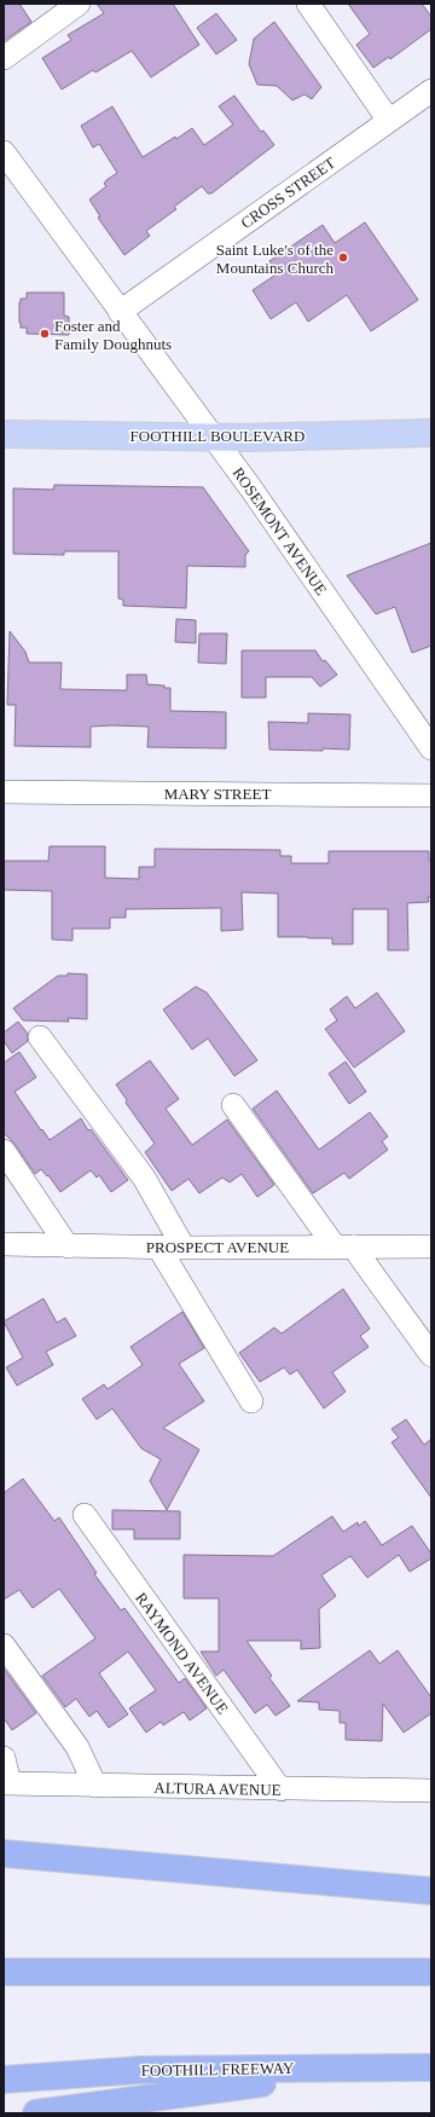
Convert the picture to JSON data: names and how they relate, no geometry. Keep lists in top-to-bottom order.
{
  "streets": {
    "highway": ["FOOTHILL FREEWAY"],
    "main road": ["FOOTHILL BOULEVARD"],
    "street": [
      "CROSS STREET",
      "ROSEMONT AVENUE",
      "MARY STREET",
      "PROSPECT AVENUE",
      "RAYMOND AVENUE",
      "ALTURA AVENUE"
    ]
  },
  "crossings": [
    ["CROSS STREET", "ROSEMONT AVENUE"],
    ["FOOTHILL BOULEVARD", "ROSEMONT AVENUE"],
    ["RAYMOND AVENUE", "ALTURA AVENUE"]
  ],
  "places": ["Saint Luke's of the Mountains Church", "Foster and Family Doughnuts"]
}
